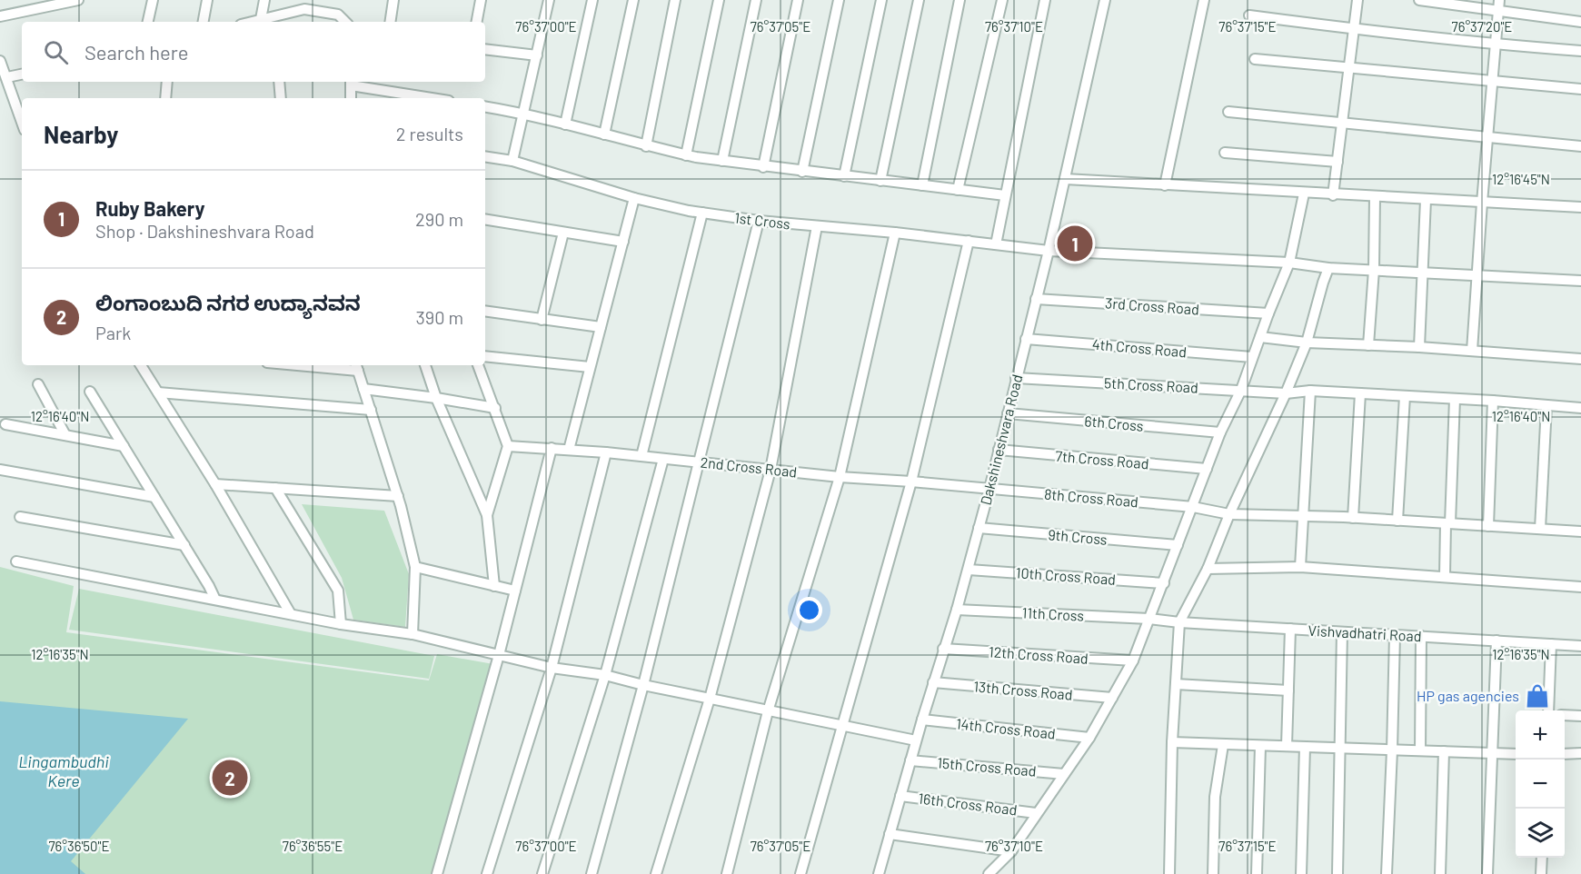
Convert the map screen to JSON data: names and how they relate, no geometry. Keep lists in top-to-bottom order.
{
  "streets": {
    "street": [
      "1st Cross",
      "3rd Cross Road",
      "4th Cross Road",
      "5th Cross Road",
      "6th Cross",
      "Dakshineshvara Road",
      "7th Cross Road",
      "2nd Cross Road",
      "8th Cross Road",
      "9th Cross",
      "10th Cross Road",
      "11th Cross",
      "Vishvadhatri Road",
      "12th Cross Road",
      "13th Cross Road",
      "14th Cross Road",
      "15th Cross Road",
      "16th Cross Road"
    ]
  },
  "crossings": [
    ["1st Cross", "Dakshineshvara Road"],
    ["3rd Cross Road", "Dakshineshvara Road"],
    ["4th Cross Road", "Dakshineshvara Road"],
    ["5th Cross Road", "Dakshineshvara Road"],
    ["6th Cross", "Dakshineshvara Road"],
    ["Dakshineshvara Road", "7th Cross Road"],
    ["Dakshineshvara Road", "2nd Cross Road"],
    ["Dakshineshvara Road", "8th Cross Road"],
    ["Dakshineshvara Road", "9th Cross"],
    ["Dakshineshvara Road", "10th Cross Road"],
    ["Dakshineshvara Road", "11th Cross"],
    ["Dakshineshvara Road", "12th Cross Road"],
    ["Dakshineshvara Road", "13th Cross Road"],
    ["Dakshineshvara Road", "14th Cross Road"],
    ["Dakshineshvara Road", "15th Cross Road"],
    ["Dakshineshvara Road", "16th Cross Road"],
    ["2nd Cross Road", "8th Cross Road"],
    ["11th Cross", "Vishvadhatri Road"]
  ],
  "water": ["Lingambudhi Kere"],
  "places": {
    "shop": ["HP gas agencies"]
  },
  "page": {
    "search": "Search here",
    "heading": ["Nearby", "2 results"],
    "list": [
      {
        "mark": "1",
        "name": "Ruby Bakery",
        "note": "Shop · Dakshineshvara Road",
        "value": "290 m"
      },
      {
        "mark": "2",
        "name": "ಲಿಂಗಾಂಬುದಿ ನಗರ ಉದ್ಯಾನವನ",
        "note": "Park",
        "value": "390 m"
      }
    ],
    "pins": ["1", "2"],
    "map_buttons": ["+", "−"]
  },
  "coordinates": [
    "76°37'00\"E",
    "76°37'05\"E",
    "76°37'10\"E",
    "76°37'15\"E",
    "76°37'20\"E",
    "12°16'45\"N",
    "12°16'40\"N",
    "12°16'35\"N",
    "76°36'50\"E",
    "76°36'55\"E"
  ]
}
